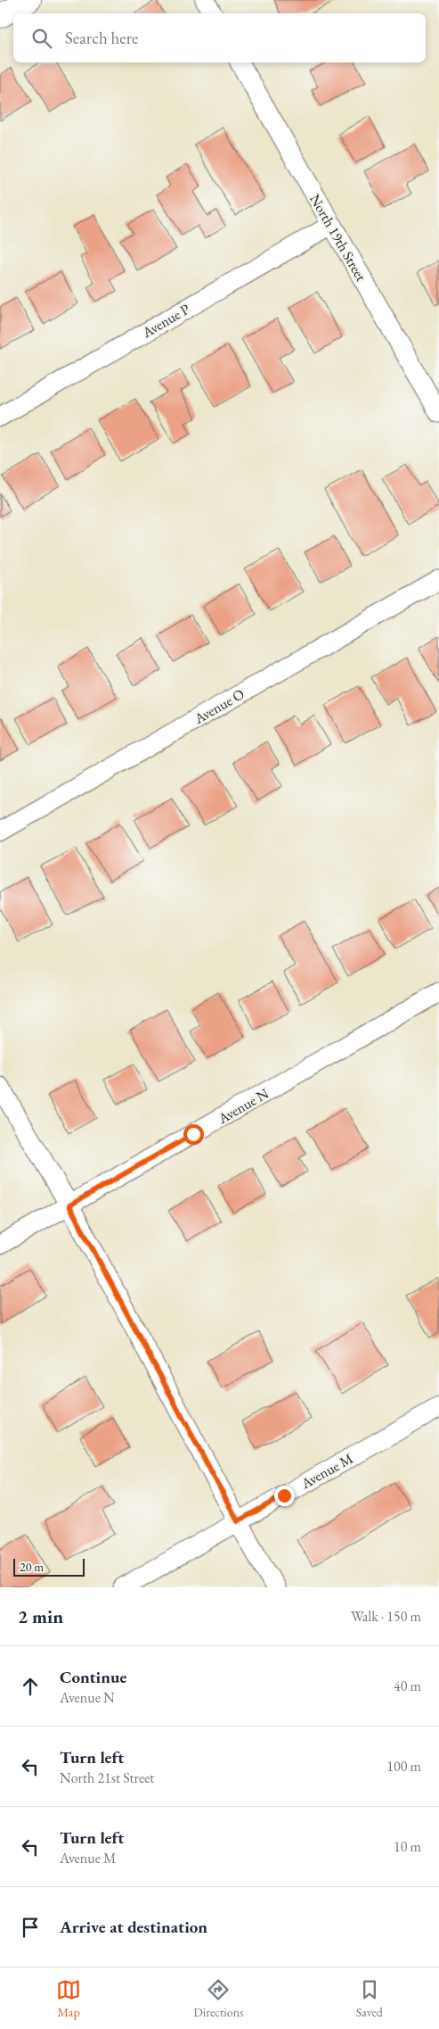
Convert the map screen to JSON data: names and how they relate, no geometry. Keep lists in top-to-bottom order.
{
  "streets": {
    "street": [
      "North 19th Street",
      "Avenue P",
      "Avenue O",
      "Avenue N",
      "Avenue M"
    ]
  },
  "crossings": [
    ["North 19th Street", "Avenue P"]
  ],
  "scale_bar": "20 m",
  "page": {
    "search": "Search here",
    "scale": "20 m",
    "heading": ["2 min", "Walk · 150 m"],
    "list": [
      ["Continue", "Avenue N", "40 m"],
      ["Turn left", "North 21st Street", "100 m"],
      ["Turn left", "Avenue M", "10 m"],
      "Arrive at destination"
    ],
    "nav": ["Map", "Directions", "Saved"]
  }
}
